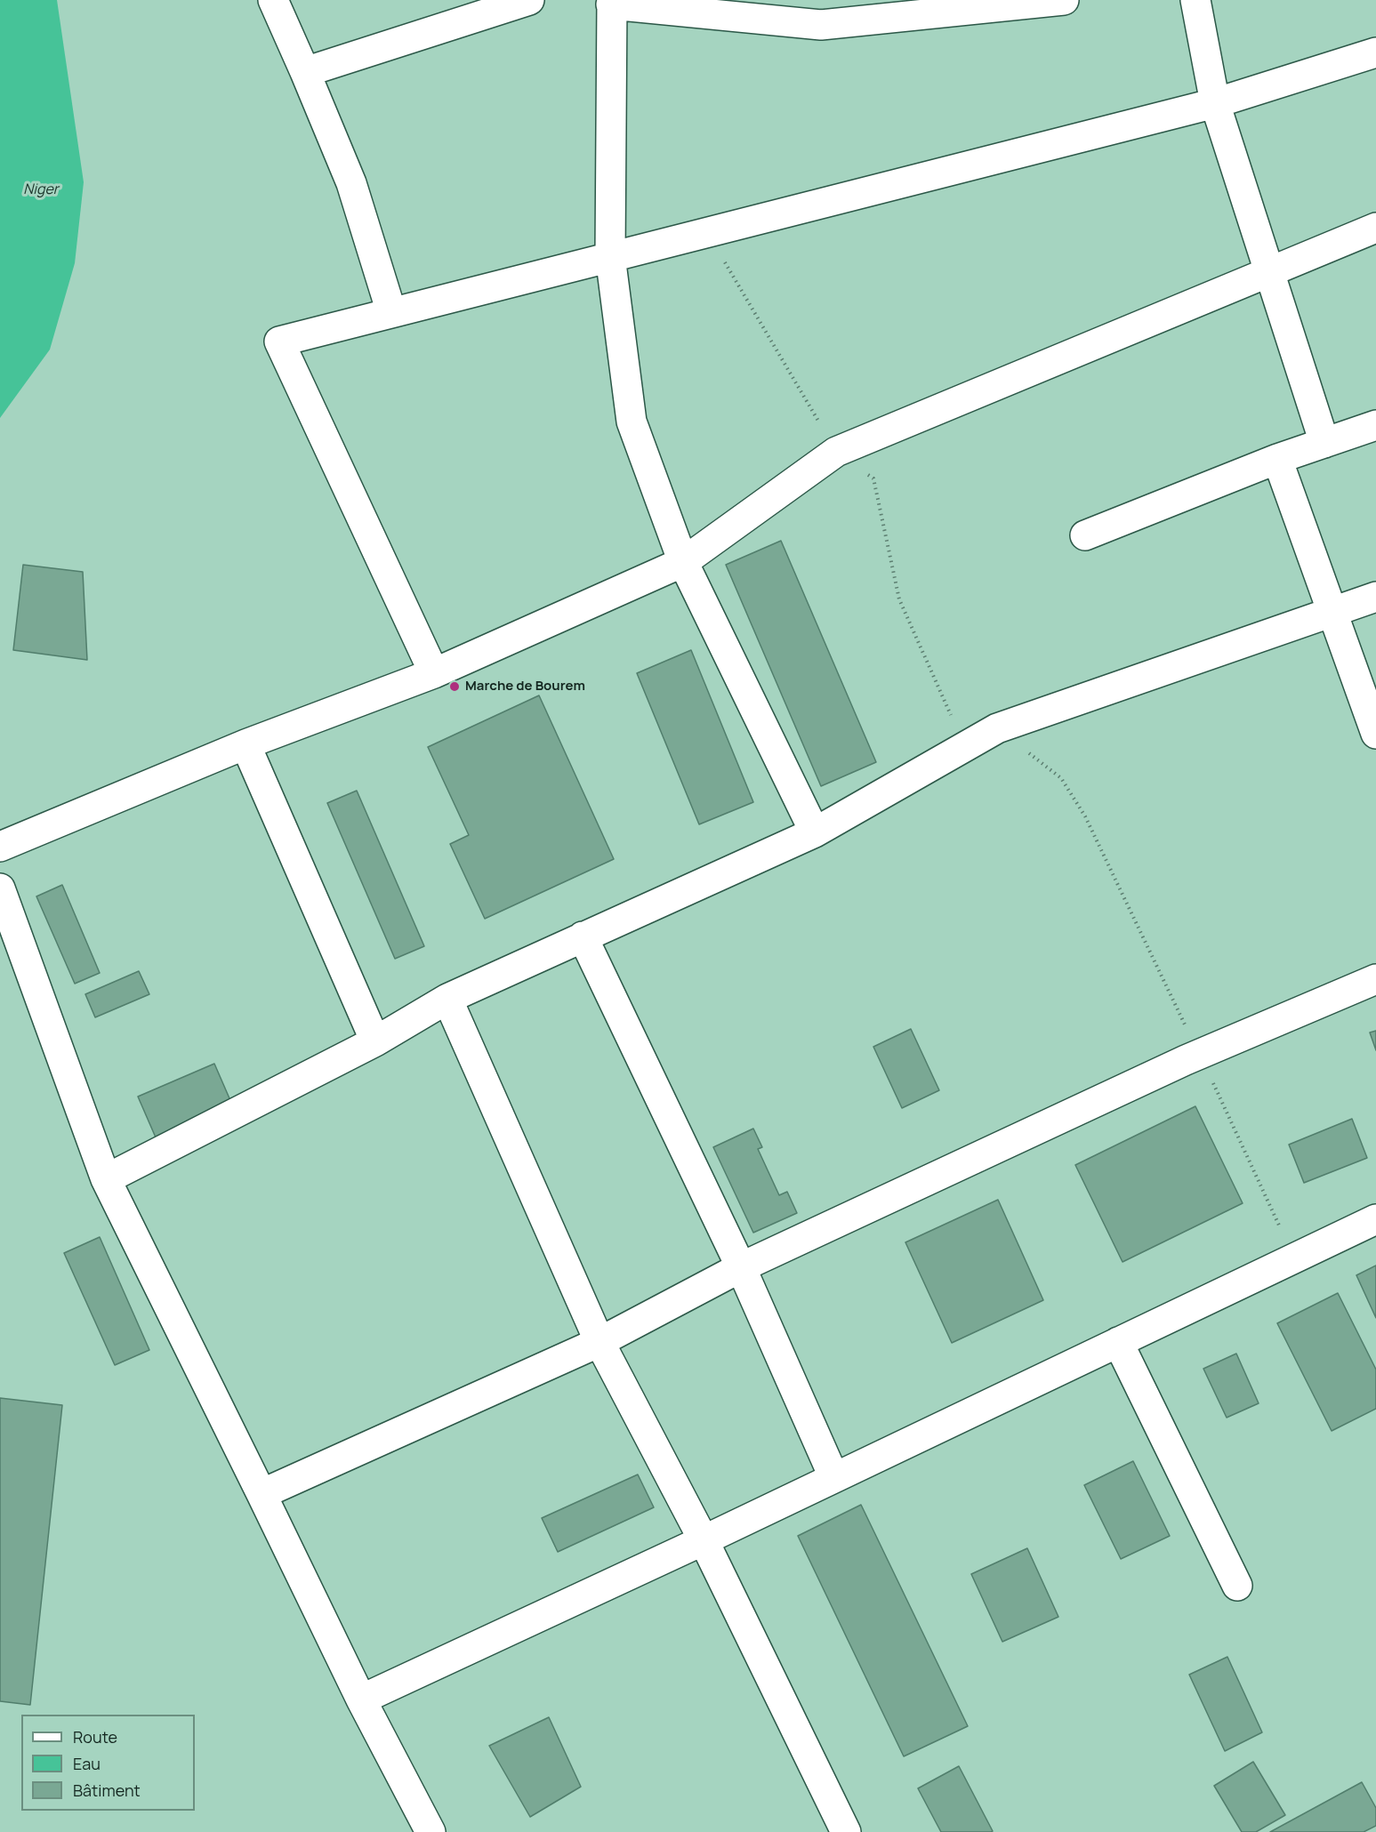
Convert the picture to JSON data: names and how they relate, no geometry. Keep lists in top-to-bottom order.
{
  "water": ["Niger"],
  "places": ["Marche de Bourem"],
  "legend": ["Route", "Eau", "Bâtiment"]
}
